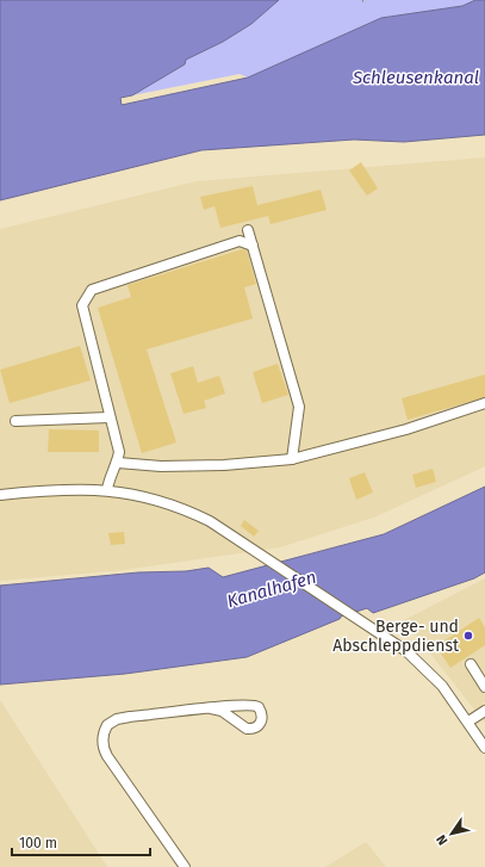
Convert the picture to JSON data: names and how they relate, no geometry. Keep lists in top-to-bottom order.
{
  "water": ["Schleusenkanal", "Kanalhafen"],
  "places": ["Berge- und Abschleppdienst"],
  "scale_bar": "100 m",
  "north": "bottom left"
}
